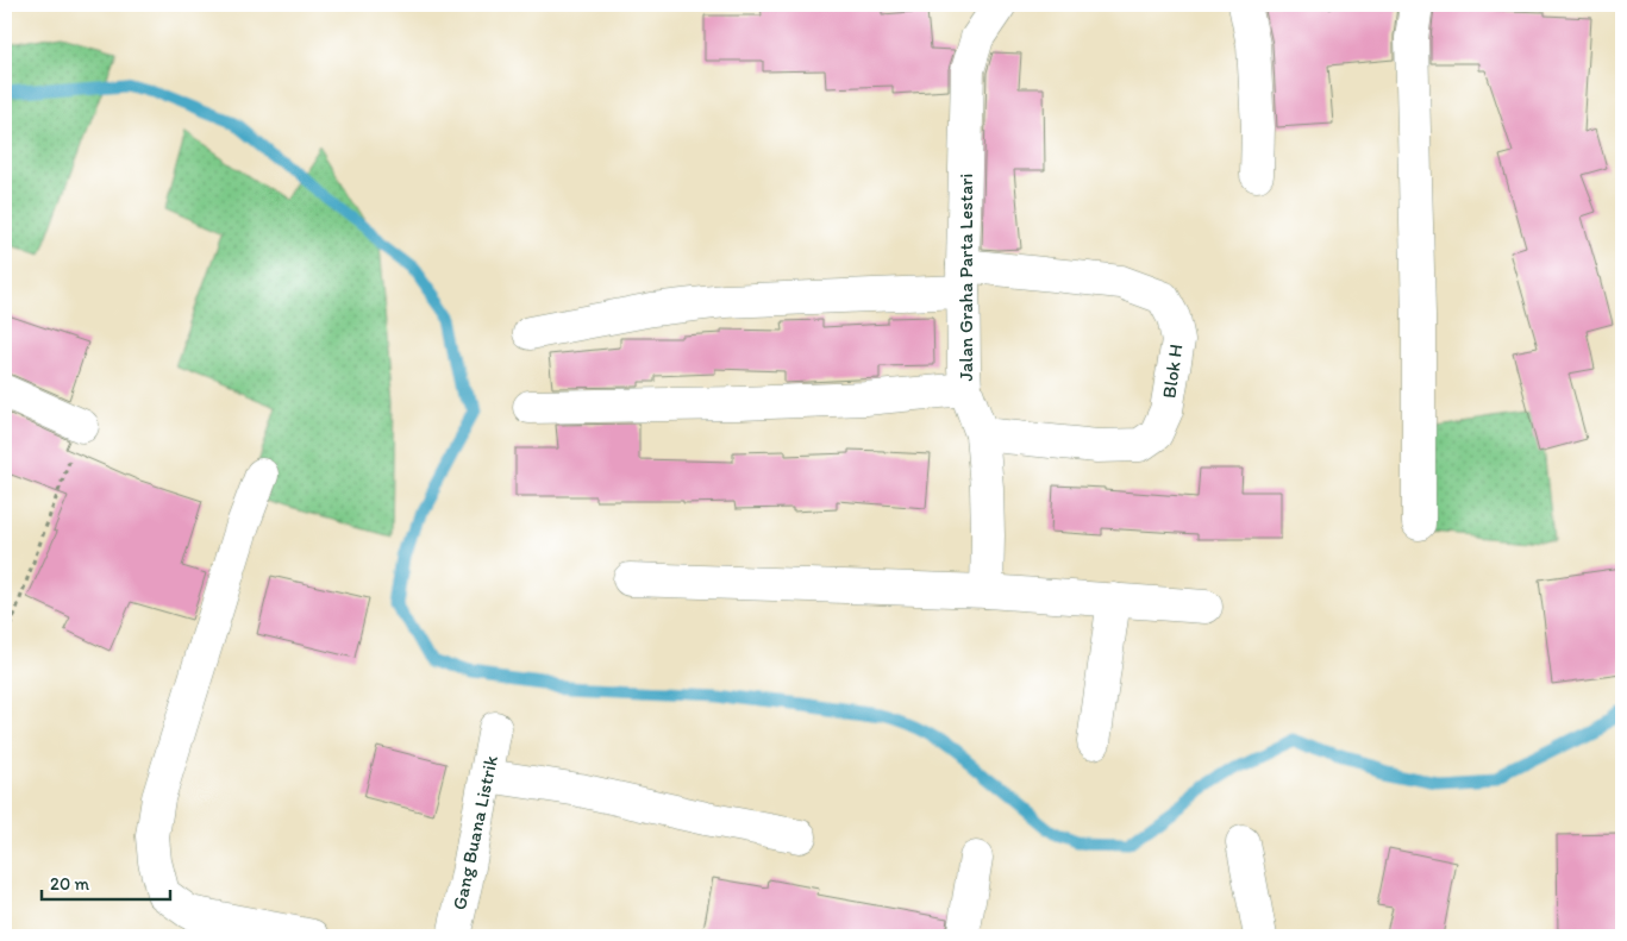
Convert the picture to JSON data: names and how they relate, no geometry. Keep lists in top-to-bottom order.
{
  "streets": {
    "street": ["Jalan Graha Parta Lestari", "Blok H", "Gang Buana Listrik"]
  },
  "crossings": [
    ["Jalan Graha Parta Lestari", "Blok H"]
  ],
  "scale_bar": "20 m"
}
